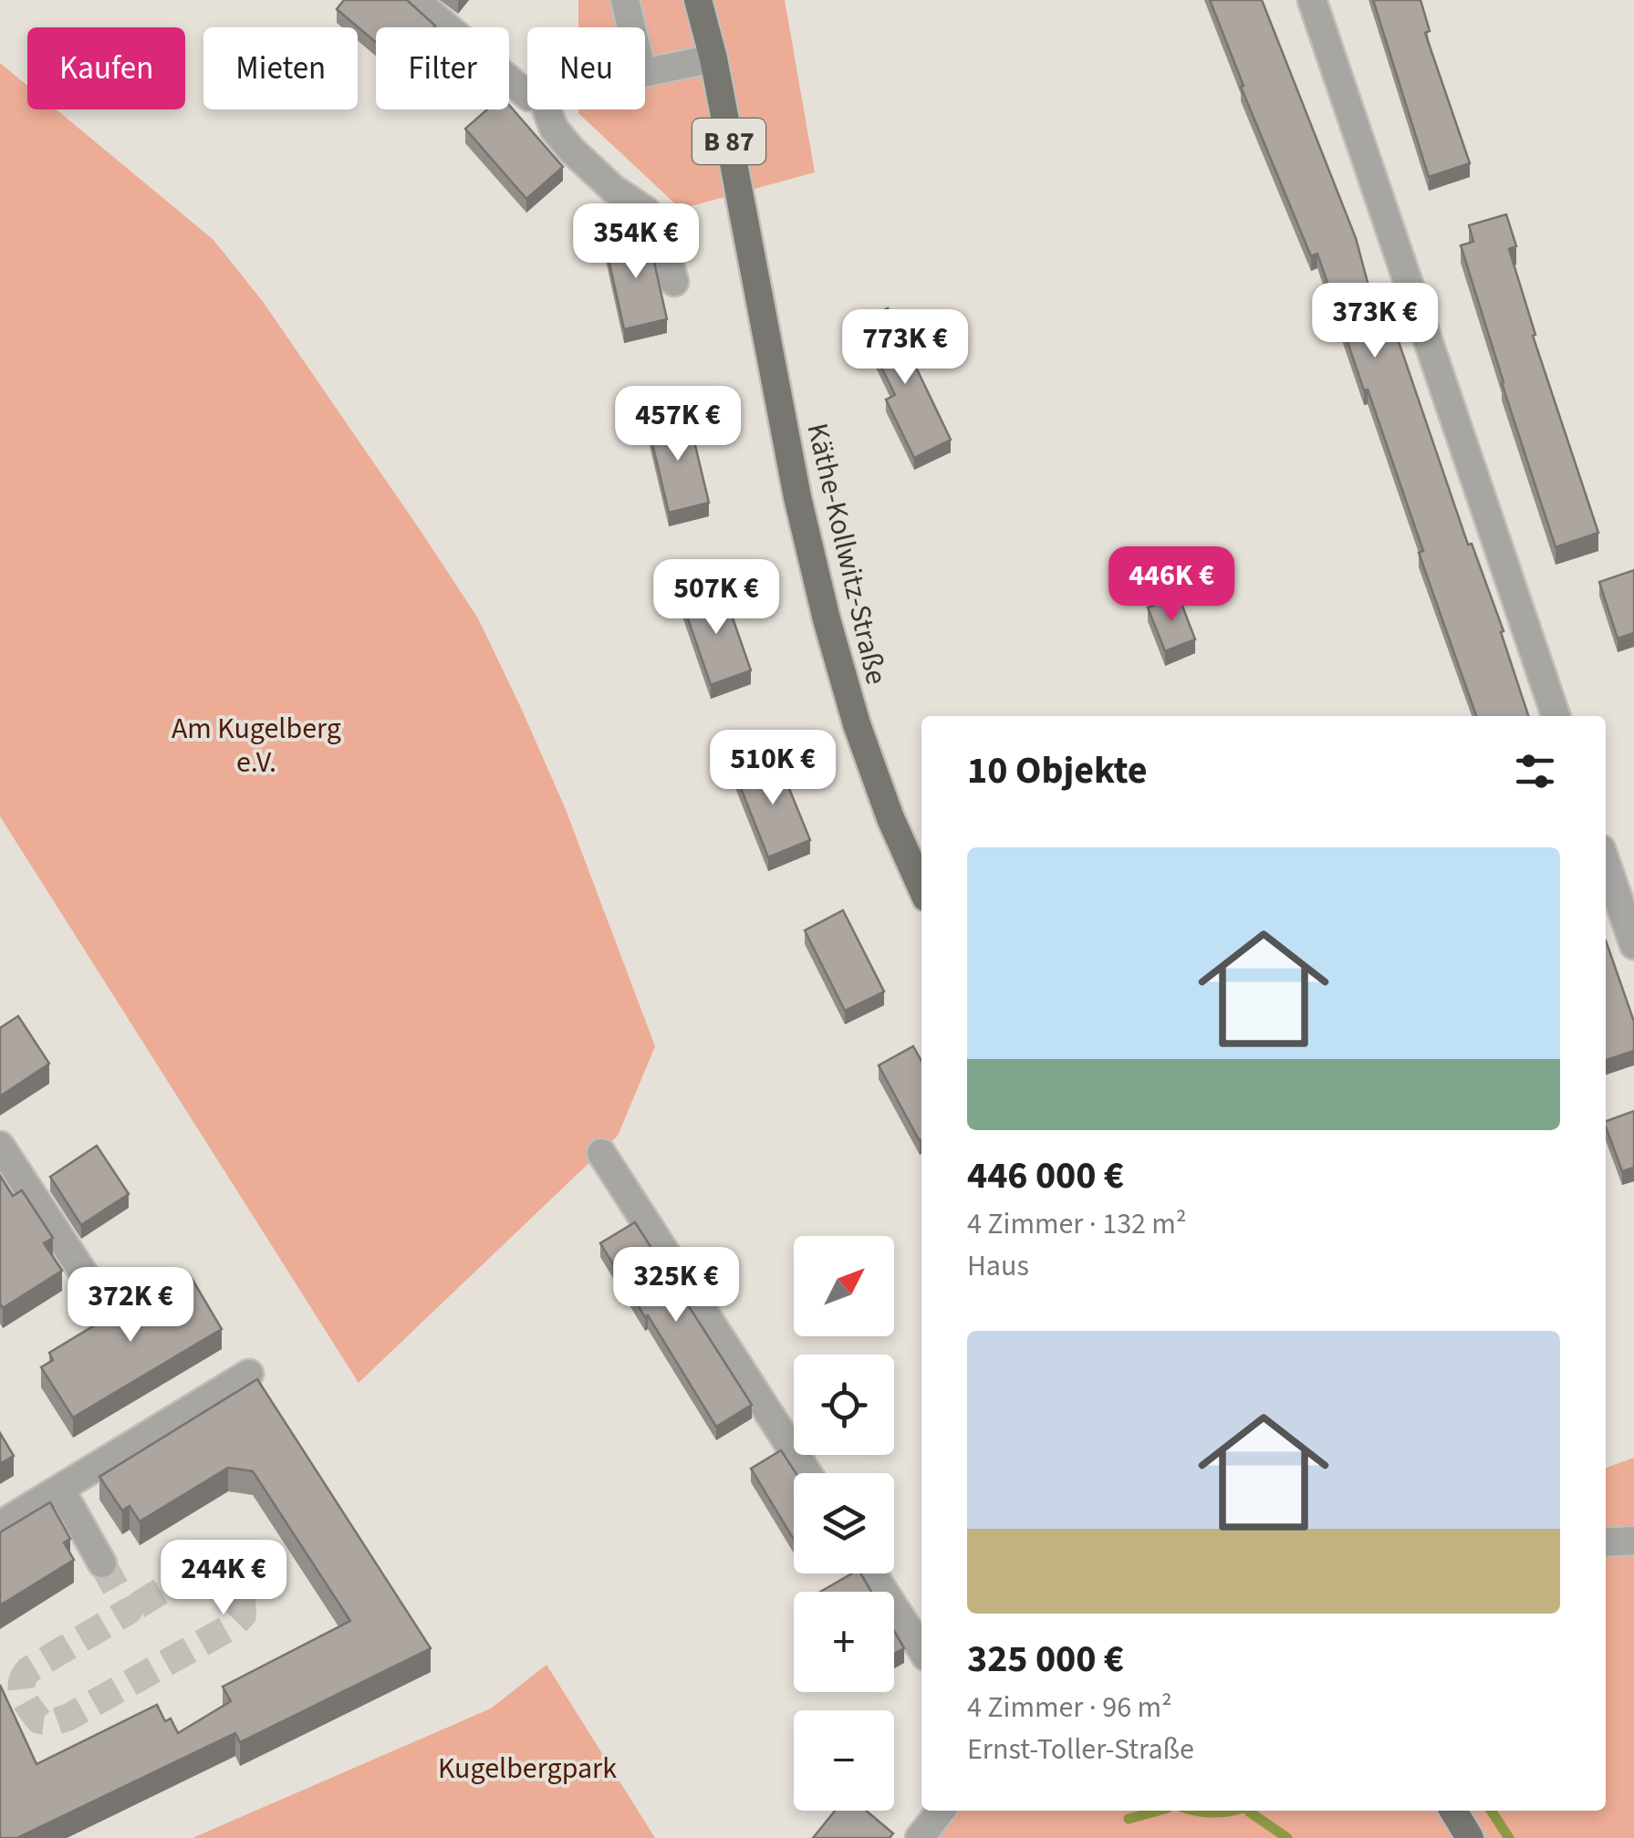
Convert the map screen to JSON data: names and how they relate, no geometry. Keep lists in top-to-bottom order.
{
  "streets": {
    "main road": ["B 87", "Käthe-Kollwitz-Straße"]
  },
  "parks": ["Am Kugelberg e.V.", "Kugelbergpark"],
  "north": "top right",
  "page": {
    "chip": [
      "Kaufen",
      "Mieten",
      "Filter",
      "Neu"
    ],
    "price": [
      "354K €",
      "373K €",
      "773K €",
      "457K €",
      "446K €",
      "507K €",
      "510K €",
      "325K €",
      "372K €",
      "244K €"
    ],
    "heading": "10 Objekte",
    "list": [
      {
        "name": "446 000 €",
        "note": "4 Zimmer · 132 m² · Haus"
      },
      {
        "name": "325 000 €",
        "note": "4 Zimmer · 96 m² · Ernst-Toller-Straße"
      }
    ],
    "map_buttons": ["+", "−"]
  }
}
